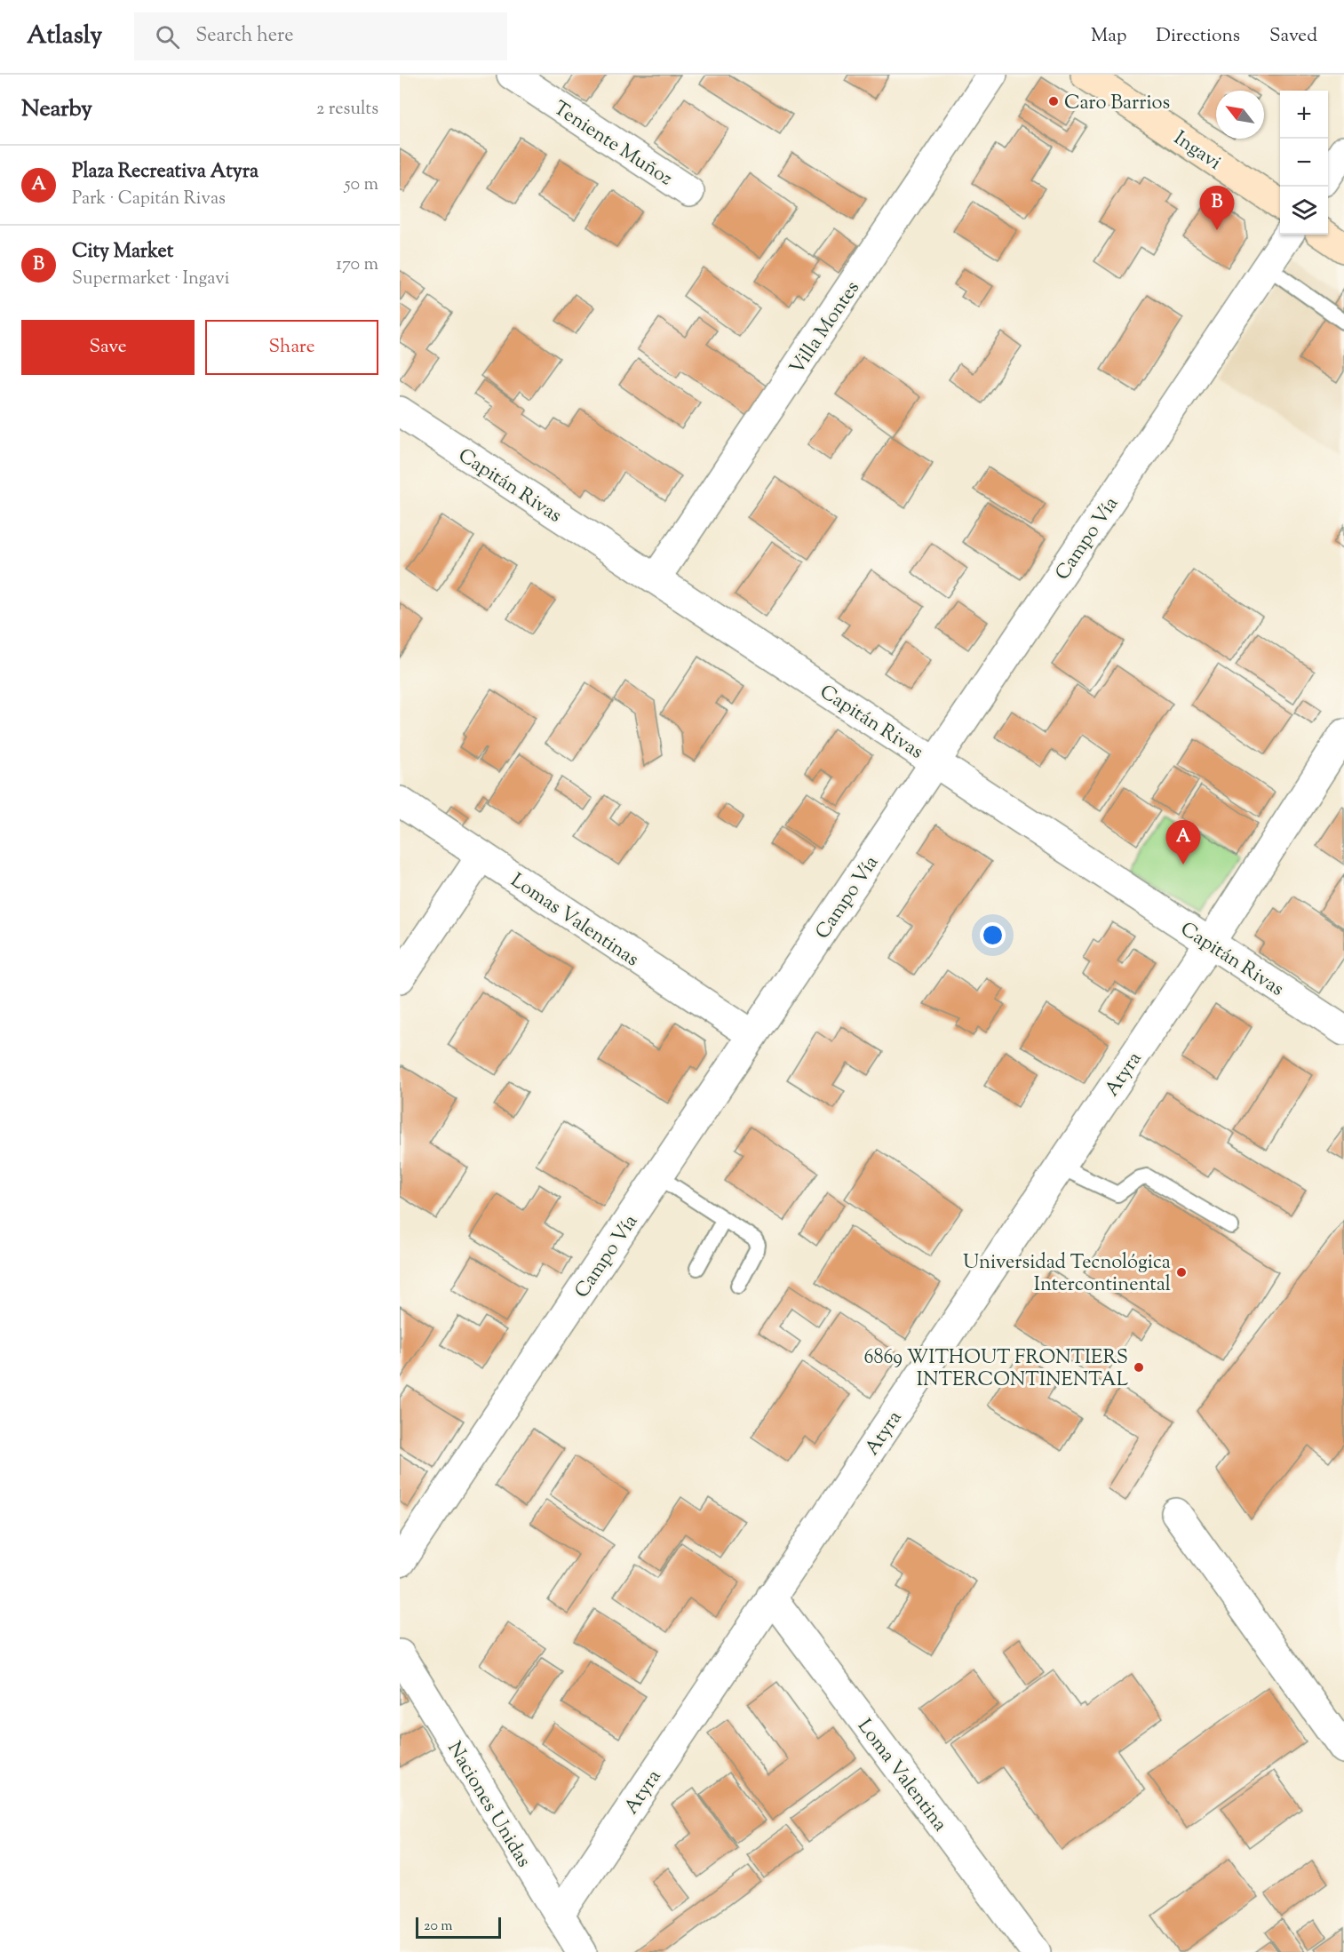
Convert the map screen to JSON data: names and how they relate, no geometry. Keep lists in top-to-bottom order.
{
  "streets": {
    "main road": ["Ingavi"],
    "street": [
      "Teniente Muñoz",
      "Villa Montes",
      "Capitán Rivas",
      "Campo Vía",
      "Lomas Valentinas",
      "Atyra",
      "Loma Valentina",
      "Naciones Unidas"
    ]
  },
  "crossings": [
    ["Villa Montes", "Capitán Rivas"],
    ["Capitán Rivas", "Campo Vía"],
    ["Capitán Rivas", "Atyra"],
    ["Campo Vía", "Lomas Valentinas"],
    ["Atyra", "Loma Valentina"],
    ["Atyra", "Naciones Unidas"]
  ],
  "places": ["Caro Barrios", "Universidad Tecnológica Intercontinental", "6869 WITHOUT FRONTIERS INTERCONTINENTAL"],
  "scale_bar": "20 m",
  "north": "top left",
  "page": {
    "header": "Atlasly",
    "search": "Search here",
    "nav": ["Map", "Directions", "Saved"],
    "heading": ["Nearby", "2 results"],
    "map_buttons": ["+", "−"],
    "list": [
      {
        "mark": "A",
        "name": "Plaza Recreativa Atyra",
        "note": "Park · Capitán Rivas",
        "value": "50 m"
      },
      {
        "mark": "B",
        "name": "City Market",
        "note": "Supermarket · Ingavi",
        "value": "170 m"
      }
    ],
    "pins": ["B", "A"],
    "buttons": ["Save", "Share"],
    "scale": "20 m"
  }
}
